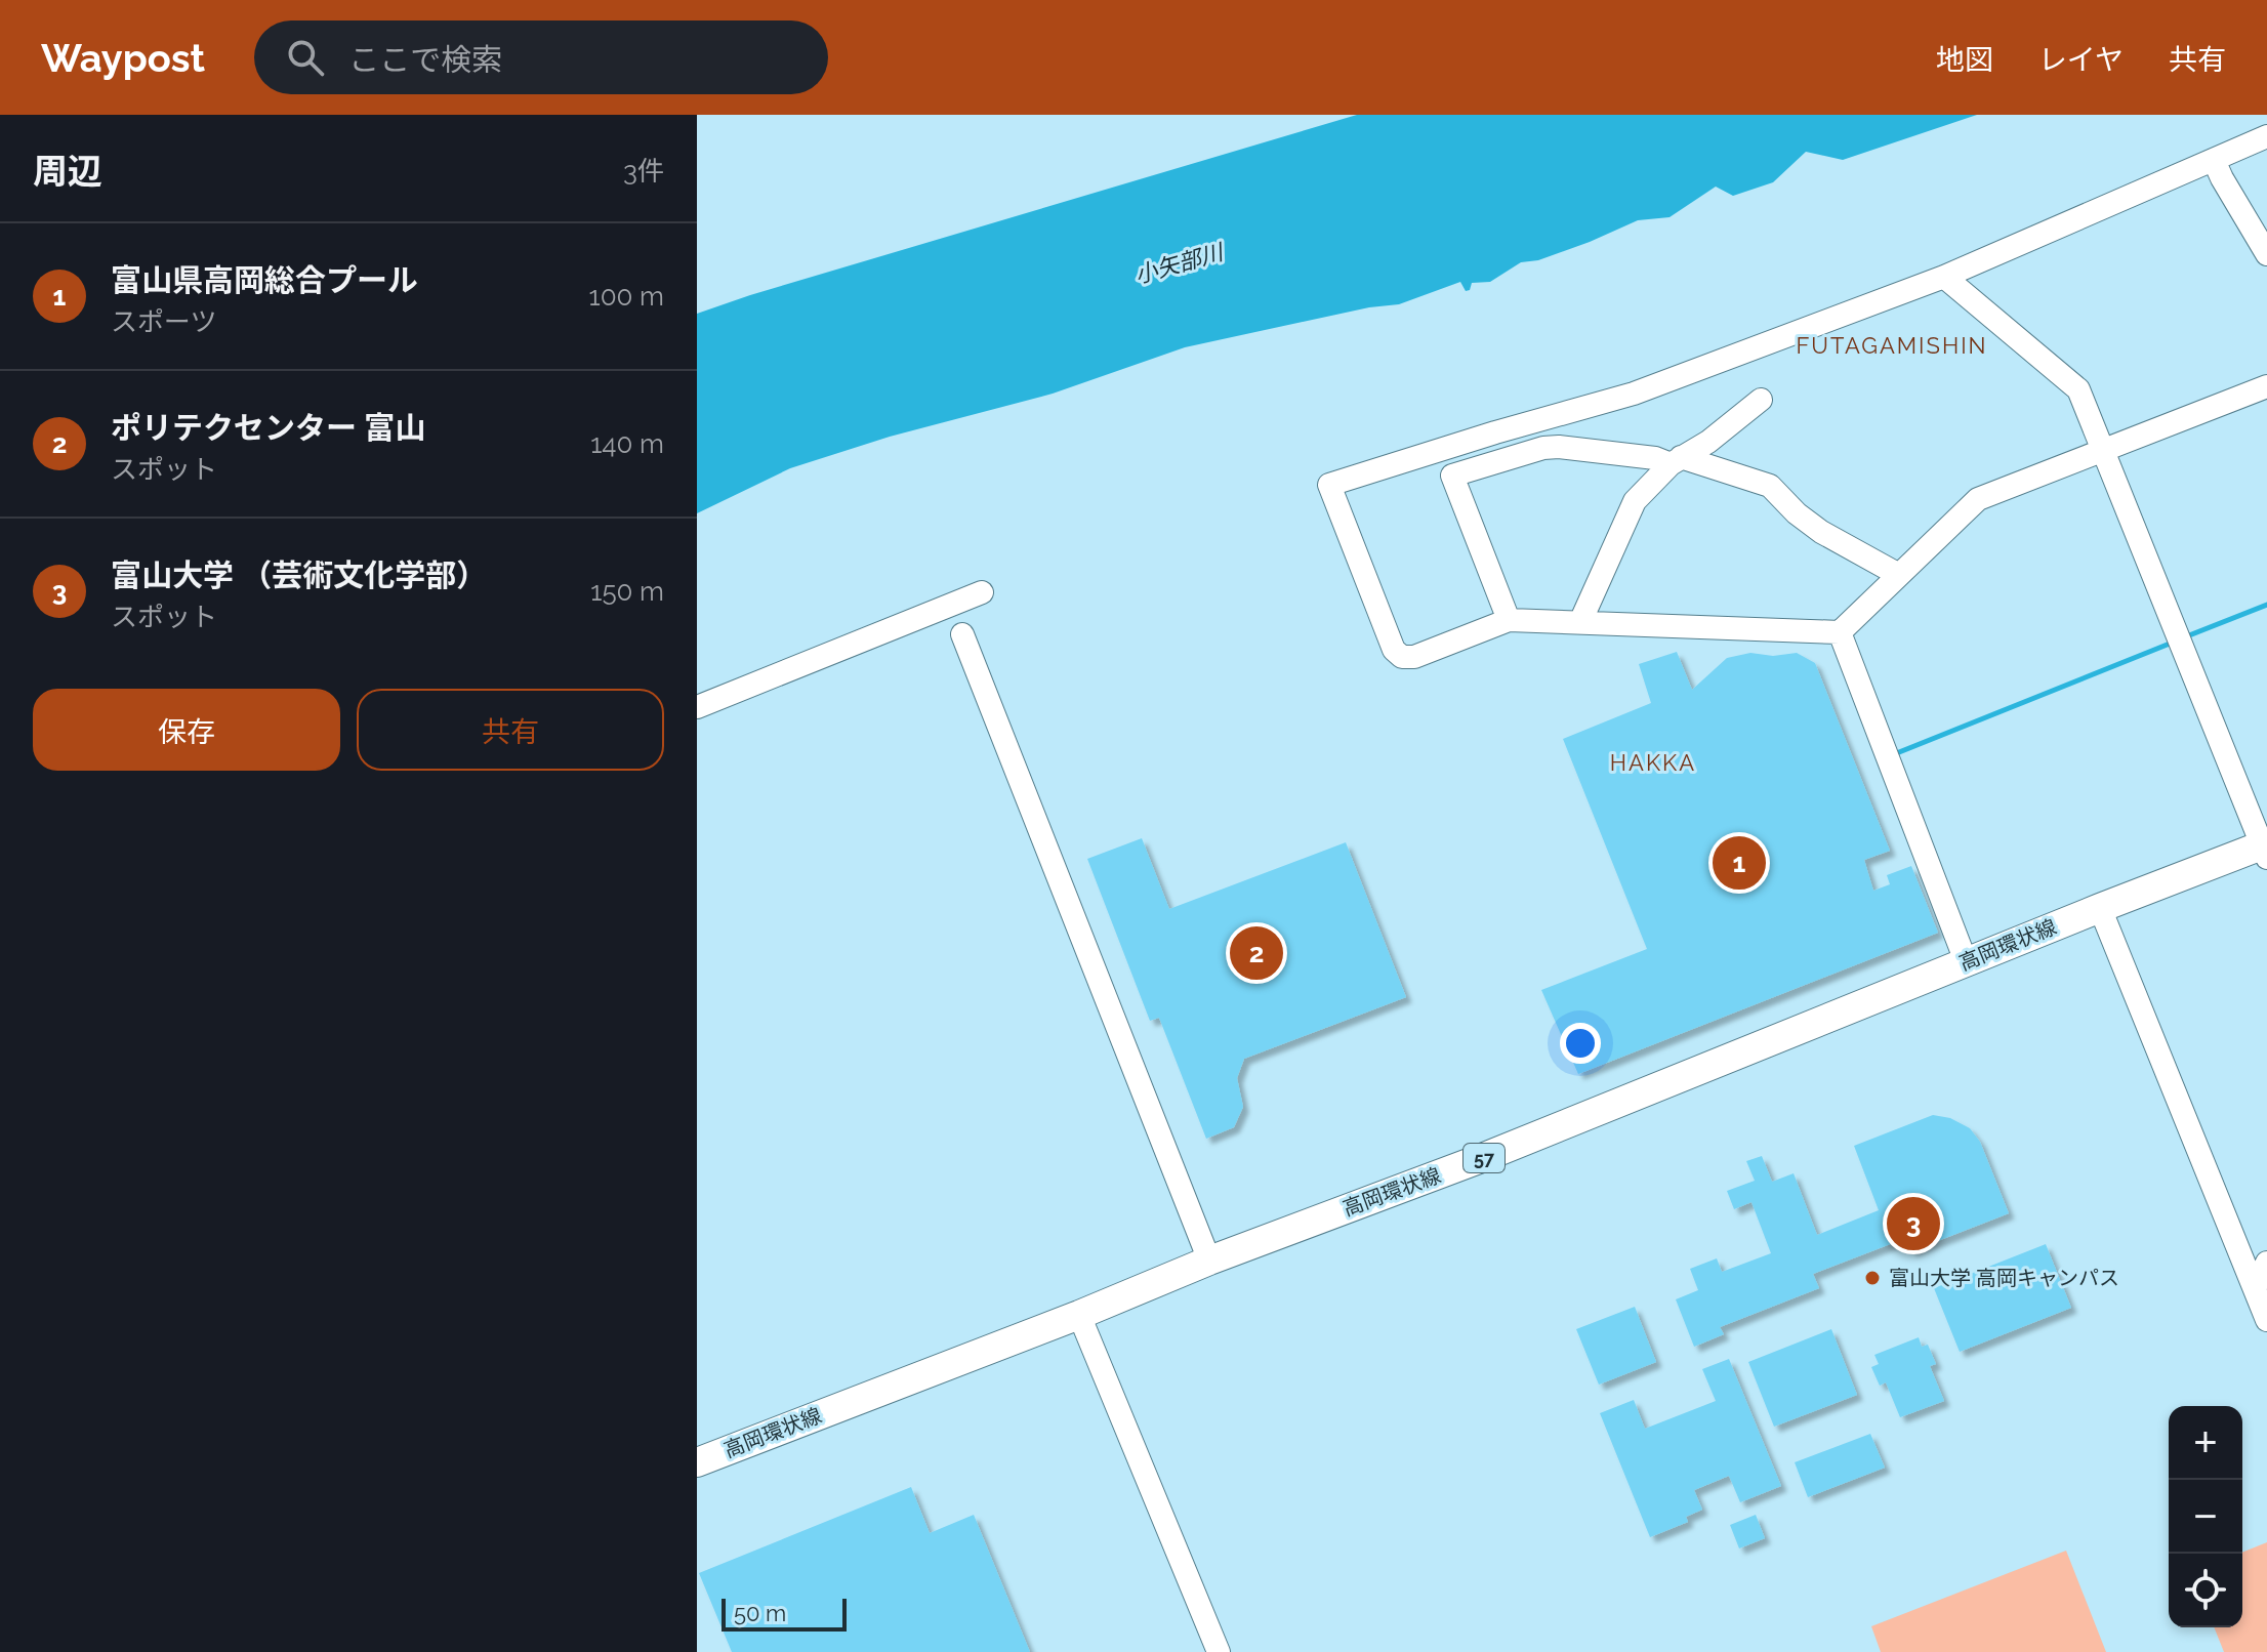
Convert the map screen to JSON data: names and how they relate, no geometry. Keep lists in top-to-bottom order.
{
  "streets": {
    "main road": ["高岡環状線", "57"]
  },
  "districts": ["FUTAGAMISHIN", "HAKKA"],
  "water": ["小矢部川"],
  "places": ["富山大学 高岡キャンパス"],
  "scale_bar": "50 m",
  "page": {
    "header": "Waypost",
    "search": "ここで検索",
    "nav": ["地図", "レイヤ", "共有"],
    "heading": ["周辺", "3件"],
    "list": [
      {
        "mark": "1",
        "name": "富山県高岡総合プール",
        "note": "スポーツ",
        "value": "100 m"
      },
      {
        "mark": "2",
        "name": "ポリテクセンター 富山",
        "note": "スポット",
        "value": "140 m"
      },
      {
        "mark": "3",
        "name": "富山大学 （芸術文化学部）",
        "note": "スポット",
        "value": "150 m"
      }
    ],
    "buttons": ["保存", "共有"],
    "pins": ["1", "2", "3"],
    "map_buttons": ["+", "−"],
    "scale": "50 m"
  }
}
